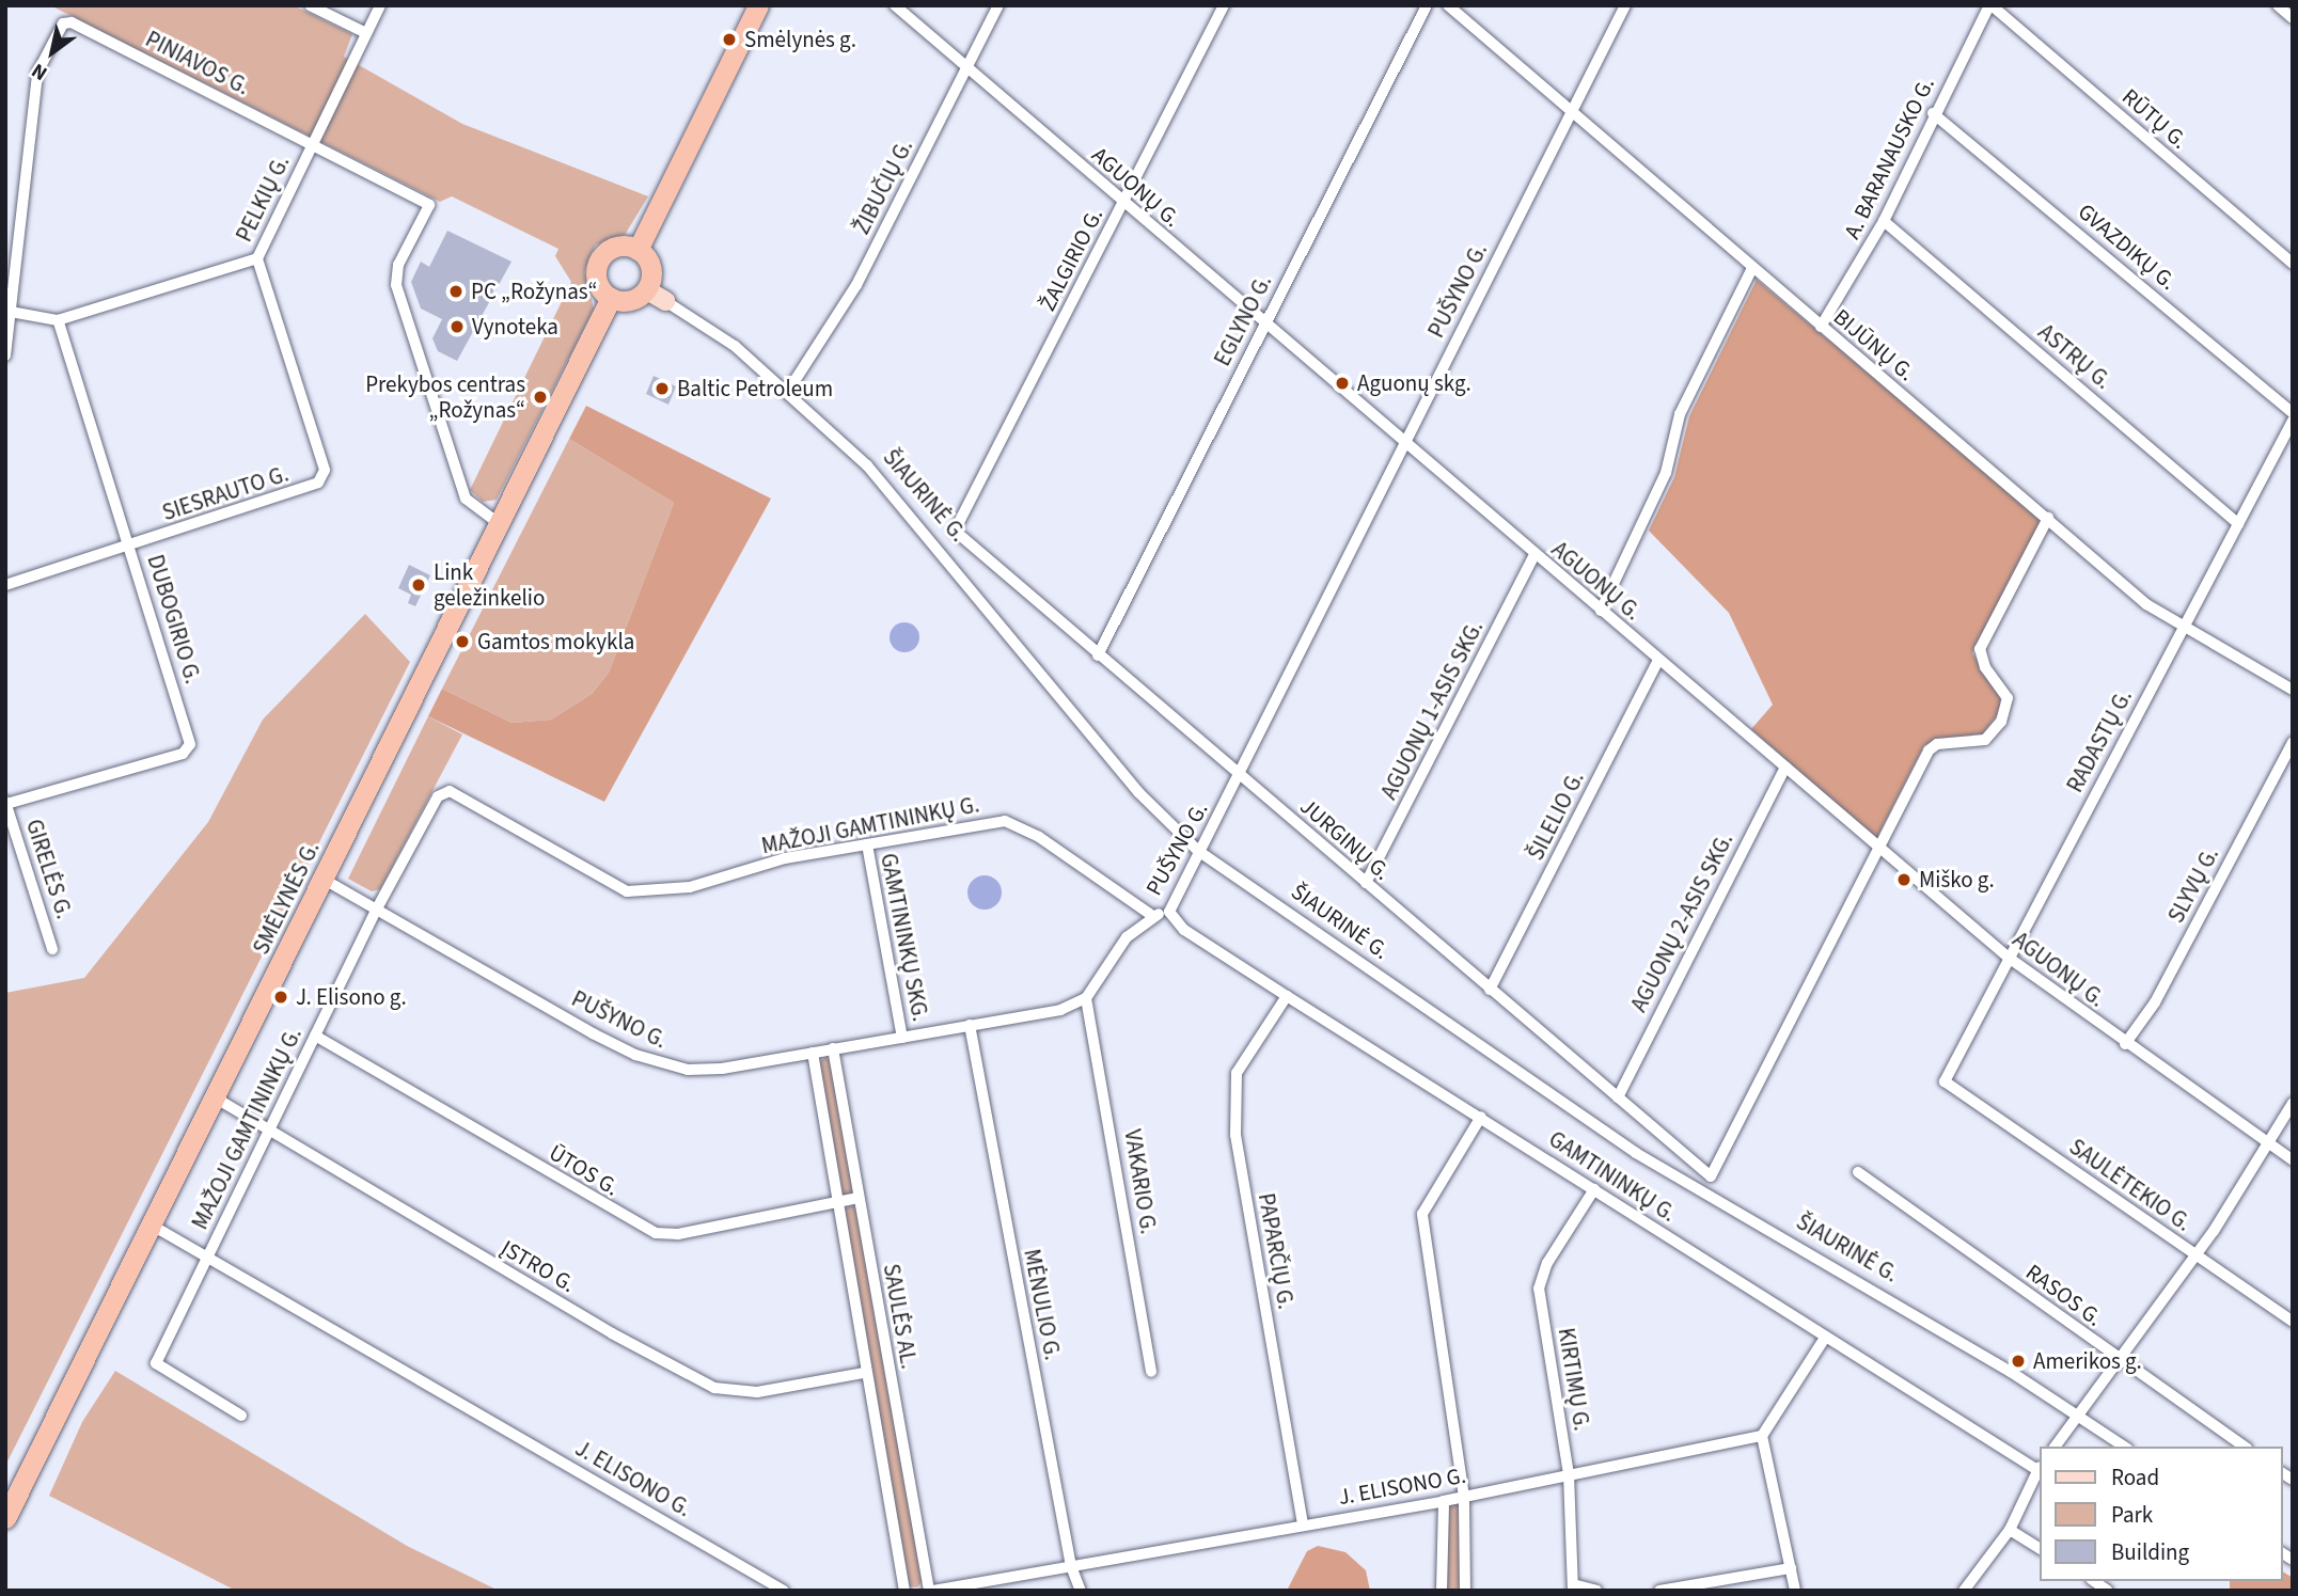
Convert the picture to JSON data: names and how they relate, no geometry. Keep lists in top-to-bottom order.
{
  "streets": {
    "highway": ["SMĖLYNĖS G."],
    "main road": ["ŠIAURINĖ G."],
    "street": [
      "PINIAVOS G.",
      "RŪTŲ G.",
      "A. BARANAUSKO G.",
      "ŽIBUČIŲ G.",
      "AGUONŲ G.",
      "PELKIŲ G.",
      "GVAZDIKŲ G.",
      "ŽALGIRIO G.",
      "PUŠYNO G.",
      "EGLYNO G.",
      "BIJŪNŲ G.",
      "ASTRŲ G.",
      "SIESRAUTO G.",
      "DUBOGIRIO G.",
      "AGUONŲ 1-ASIS SKG.",
      "RADASTŲ G.",
      "ŠILELIO G.",
      "MAŽOJI GAMTININKŲ G.",
      "JURGINŲ G.",
      "GIRELĖS G.",
      "SLYVŲ G.",
      "AGUONŲ 2-ASIS SKG.",
      "GAMTININKŲ SKG.",
      "ŪTOS G.",
      "GAMTININKŲ G.",
      "VAKARIO G.",
      "SAULĖTEKIO G.",
      "PAPARČIŲ G.",
      "ĮSTRO G.",
      "RASOS G.",
      "MĖNULIO G.",
      "SAULĖS AL.",
      "KIRTIMŲ G.",
      "J. ELISONO G."
    ]
  },
  "crossings": [
    ["PINIAVOS G.", "PELKIŲ G."],
    ["PINIAVOS G.", "SMĖLYNĖS G."],
    ["RŪTŲ G.", "A. BARANAUSKO G."],
    ["A. BARANAUSKO G.", "GVAZDIKŲ G."],
    ["A. BARANAUSKO G.", "BIJŪNŲ G."],
    ["A. BARANAUSKO G.", "ASTRŲ G."],
    ["ŽIBUČIŲ G.", "AGUONŲ G."],
    ["AGUONŲ G.", "ŽALGIRIO G."],
    ["AGUONŲ G.", "PUŠYNO G."],
    ["AGUONŲ G.", "EGLYNO G."],
    ["AGUONŲ G.", "AGUONŲ 1-ASIS SKG."],
    ["AGUONŲ G.", "RADASTŲ G."],
    ["AGUONŲ G.", "ŠILELIO G."],
    ["AGUONŲ G.", "JURGINŲ G."],
    ["AGUONŲ G.", "SLYVŲ G."],
    ["AGUONŲ G.", "AGUONŲ 2-ASIS SKG."],
    ["PELKIŲ G.", "SIESRAUTO G."],
    ["PELKIŲ G.", "DUBOGIRIO G."],
    ["ŽALGIRIO G.", "JURGINŲ G."],
    ["PUŠYNO G.", "BIJŪNŲ G."],
    ["PUŠYNO G.", "ŠIAURINĖ G."],
    ["PUŠYNO G.", "MAŽOJI GAMTININKŲ G."],
    ["PUŠYNO G.", "JURGINŲ G."],
    ["PUŠYNO G.", "SMĖLYNĖS G."],
    ["PUŠYNO G.", "GAMTININKŲ SKG."],
    ["PUŠYNO G.", "GAMTININKŲ G."],
    ["PUŠYNO G.", "VAKARIO G."],
    ["PUŠYNO G.", "MĖNULIO G."],
    ["PUŠYNO G.", "SAULĖS AL."],
    ["EGLYNO G.", "JURGINŲ G."],
    ["BIJŪNŲ G.", "RADASTŲ G."],
    ["ASTRŲ G.", "RADASTŲ G."],
    ["SIESRAUTO G.", "DUBOGIRIO G."],
    ["ŠIAURINĖ G.", "SMĖLYNĖS G."],
    ["DUBOGIRIO G.", "GIRELĖS G."],
    ["AGUONŲ 1-ASIS SKG.", "JURGINŲ G."],
    ["RADASTŲ G.", "SAULĖTEKIO G."],
    ["ŠILELIO G.", "JURGINŲ G."],
    ["MAŽOJI GAMTININKŲ G.", "GAMTININKŲ SKG."],
    ["MAŽOJI GAMTININKŲ G.", "ŪTOS G."],
    ["MAŽOJI GAMTININKŲ G.", "ĮSTRO G."],
    ["MAŽOJI GAMTININKŲ G.", "J. ELISONO G."],
    ["JURGINŲ G.", "AGUONŲ 2-ASIS SKG."],
    ["SMĖLYNĖS G.", "ĮSTRO G."],
    ["SMĖLYNĖS G.", "J. ELISONO G."],
    ["ŪTOS G.", "SAULĖS AL."],
    ["GAMTININKŲ G.", "PAPARČIŲ G."],
    ["GAMTININKŲ G.", "KIRTIMŲ G."],
    ["PAPARČIŲ G.", "J. ELISONO G."],
    ["ĮSTRO G.", "SAULĖS AL."],
    ["MĖNULIO G.", "J. ELISONO G."],
    ["SAULĖS AL.", "J. ELISONO G."],
    ["KIRTIMŲ G.", "J. ELISONO G."]
  ],
  "places": [
    "Smėlynės g.",
    "PC „Rožynas“",
    "Vynoteka",
    "Aguonų skg.",
    "Baltic Petroleum",
    "Prekybos centras „Rožynas“",
    "Link geležinkelio",
    "Gamtos mokykla",
    "Miško g.",
    "J. Elisono g.",
    "Amerikos g."
  ],
  "legend": ["Road", "Park", "Building"],
  "north": "bottom left"
}
